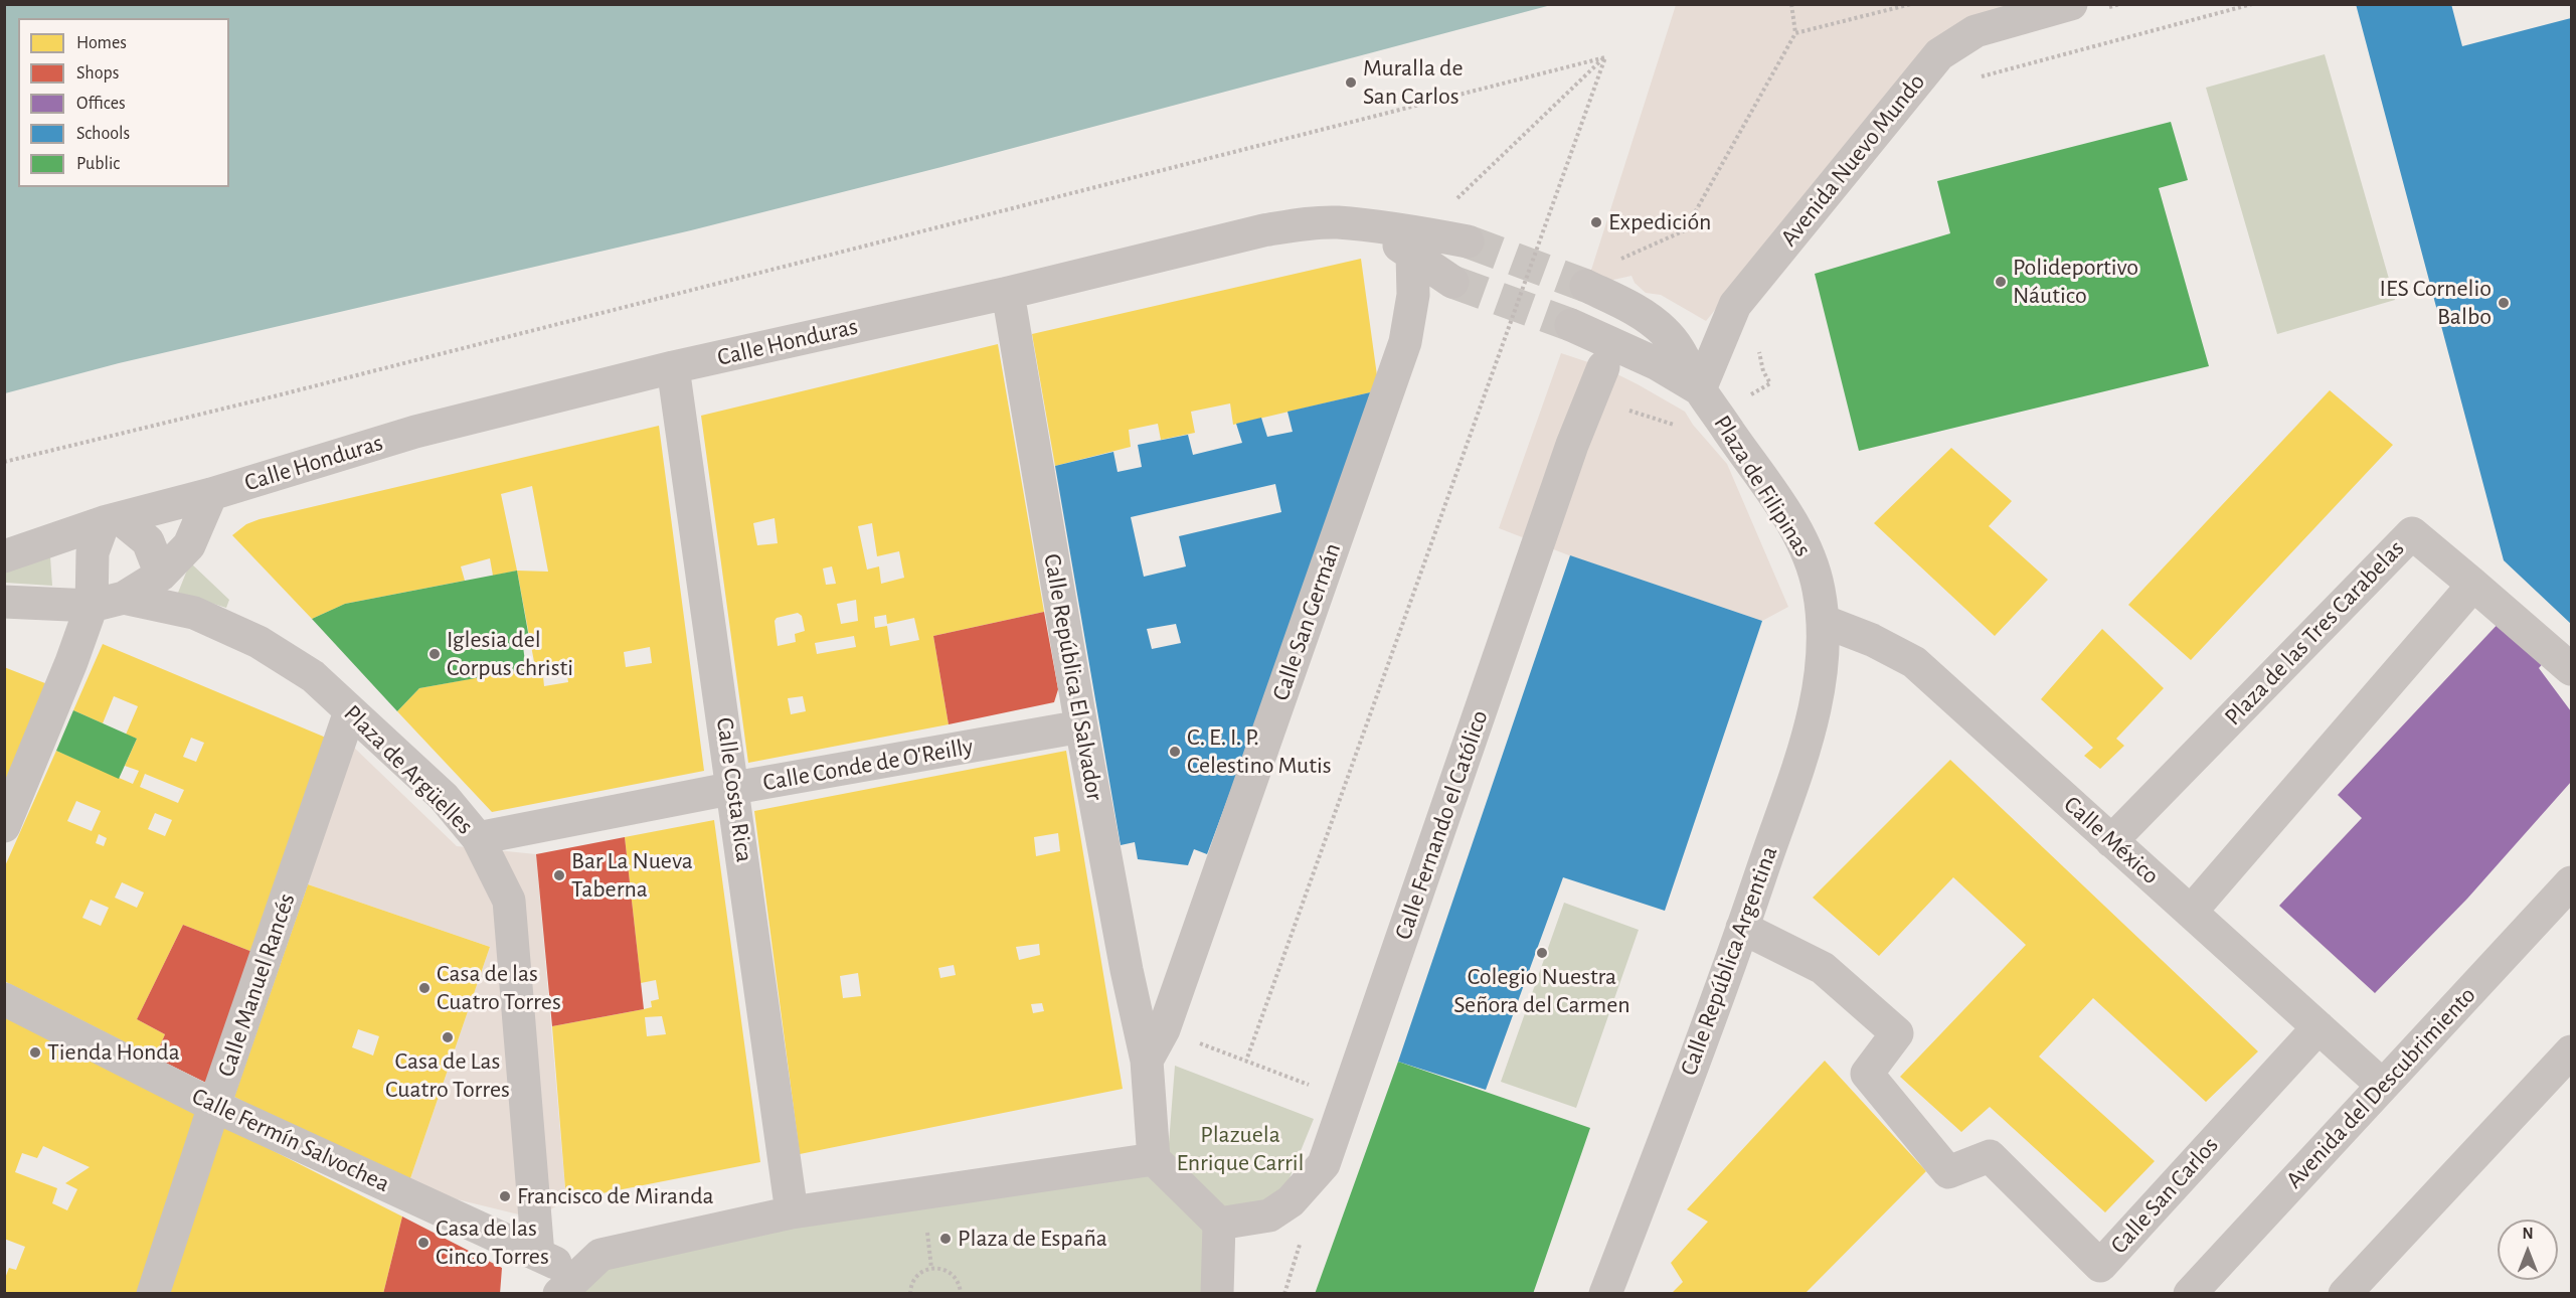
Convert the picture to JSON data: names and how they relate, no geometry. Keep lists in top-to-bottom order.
{
  "streets": {
    "street": [
      "Avenida Nuevo Mundo",
      "Calle Honduras",
      "Plaza de Filipinas",
      "Calle San Germán",
      "Plaza de las Tres Carabelas",
      "Calle República El Salvador",
      "Calle Conde de O'Reilly",
      "Plaza de Argüelles",
      "Calle Costa Rica",
      "Calle Fernando el Católico",
      "Calle México",
      "Calle República Argentina",
      "Calle Manuel Rancés",
      "Avenida del Descubrimiento",
      "Calle Fermín Salvochea",
      "Calle San Carlos"
    ]
  },
  "crossings": [
    ["Avenida Nuevo Mundo", "Plaza de Filipinas"],
    ["Calle Honduras", "Calle República El Salvador"],
    ["Calle Honduras", "Calle Costa Rica"],
    ["Plaza de Filipinas", "Calle México"],
    ["Plaza de Filipinas", "Calle República Argentina"],
    ["Calle San Germán", "Calle República El Salvador"],
    ["Plaza de las Tres Carabelas", "Calle México"],
    ["Calle República El Salvador", "Calle Conde de O'Reilly"],
    ["Calle Conde de O'Reilly", "Plaza de Argüelles"],
    ["Calle Conde de O'Reilly", "Calle Costa Rica"],
    ["Plaza de Argüelles", "Calle Manuel Rancés"],
    ["Plaza de Argüelles", "Calle Fermín Salvochea"],
    ["Calle México", "Calle República Argentina"],
    ["Calle México", "Avenida del Descubrimiento"],
    ["Calle México", "Calle San Carlos"],
    ["Calle República Argentina", "Calle San Carlos"],
    ["Calle Manuel Rancés", "Calle Fermín Salvochea"]
  ],
  "parks": ["Plazuela Enrique Carril"],
  "places": [
    "Muralla de San Carlos",
    "Expedición",
    "Polideportivo Náutico",
    "IES Cornelio Balbo",
    "Iglesia del Corpus christi",
    "C. E. I. P. Celestino Mutis",
    "Bar La Nueva Taberna",
    "Colegio Nuestra Señora del Carmen",
    "Casa de las Cuatro Torres",
    "Casa de Las Cuatro Torres",
    "Tienda Honda",
    "Francisco de Miranda",
    "Plaza de España",
    "Casa de las Cinco Torres"
  ],
  "legend": [
    "Homes",
    "Shops",
    "Offices",
    "Schools",
    "Public"
  ],
  "north": "top"
}
